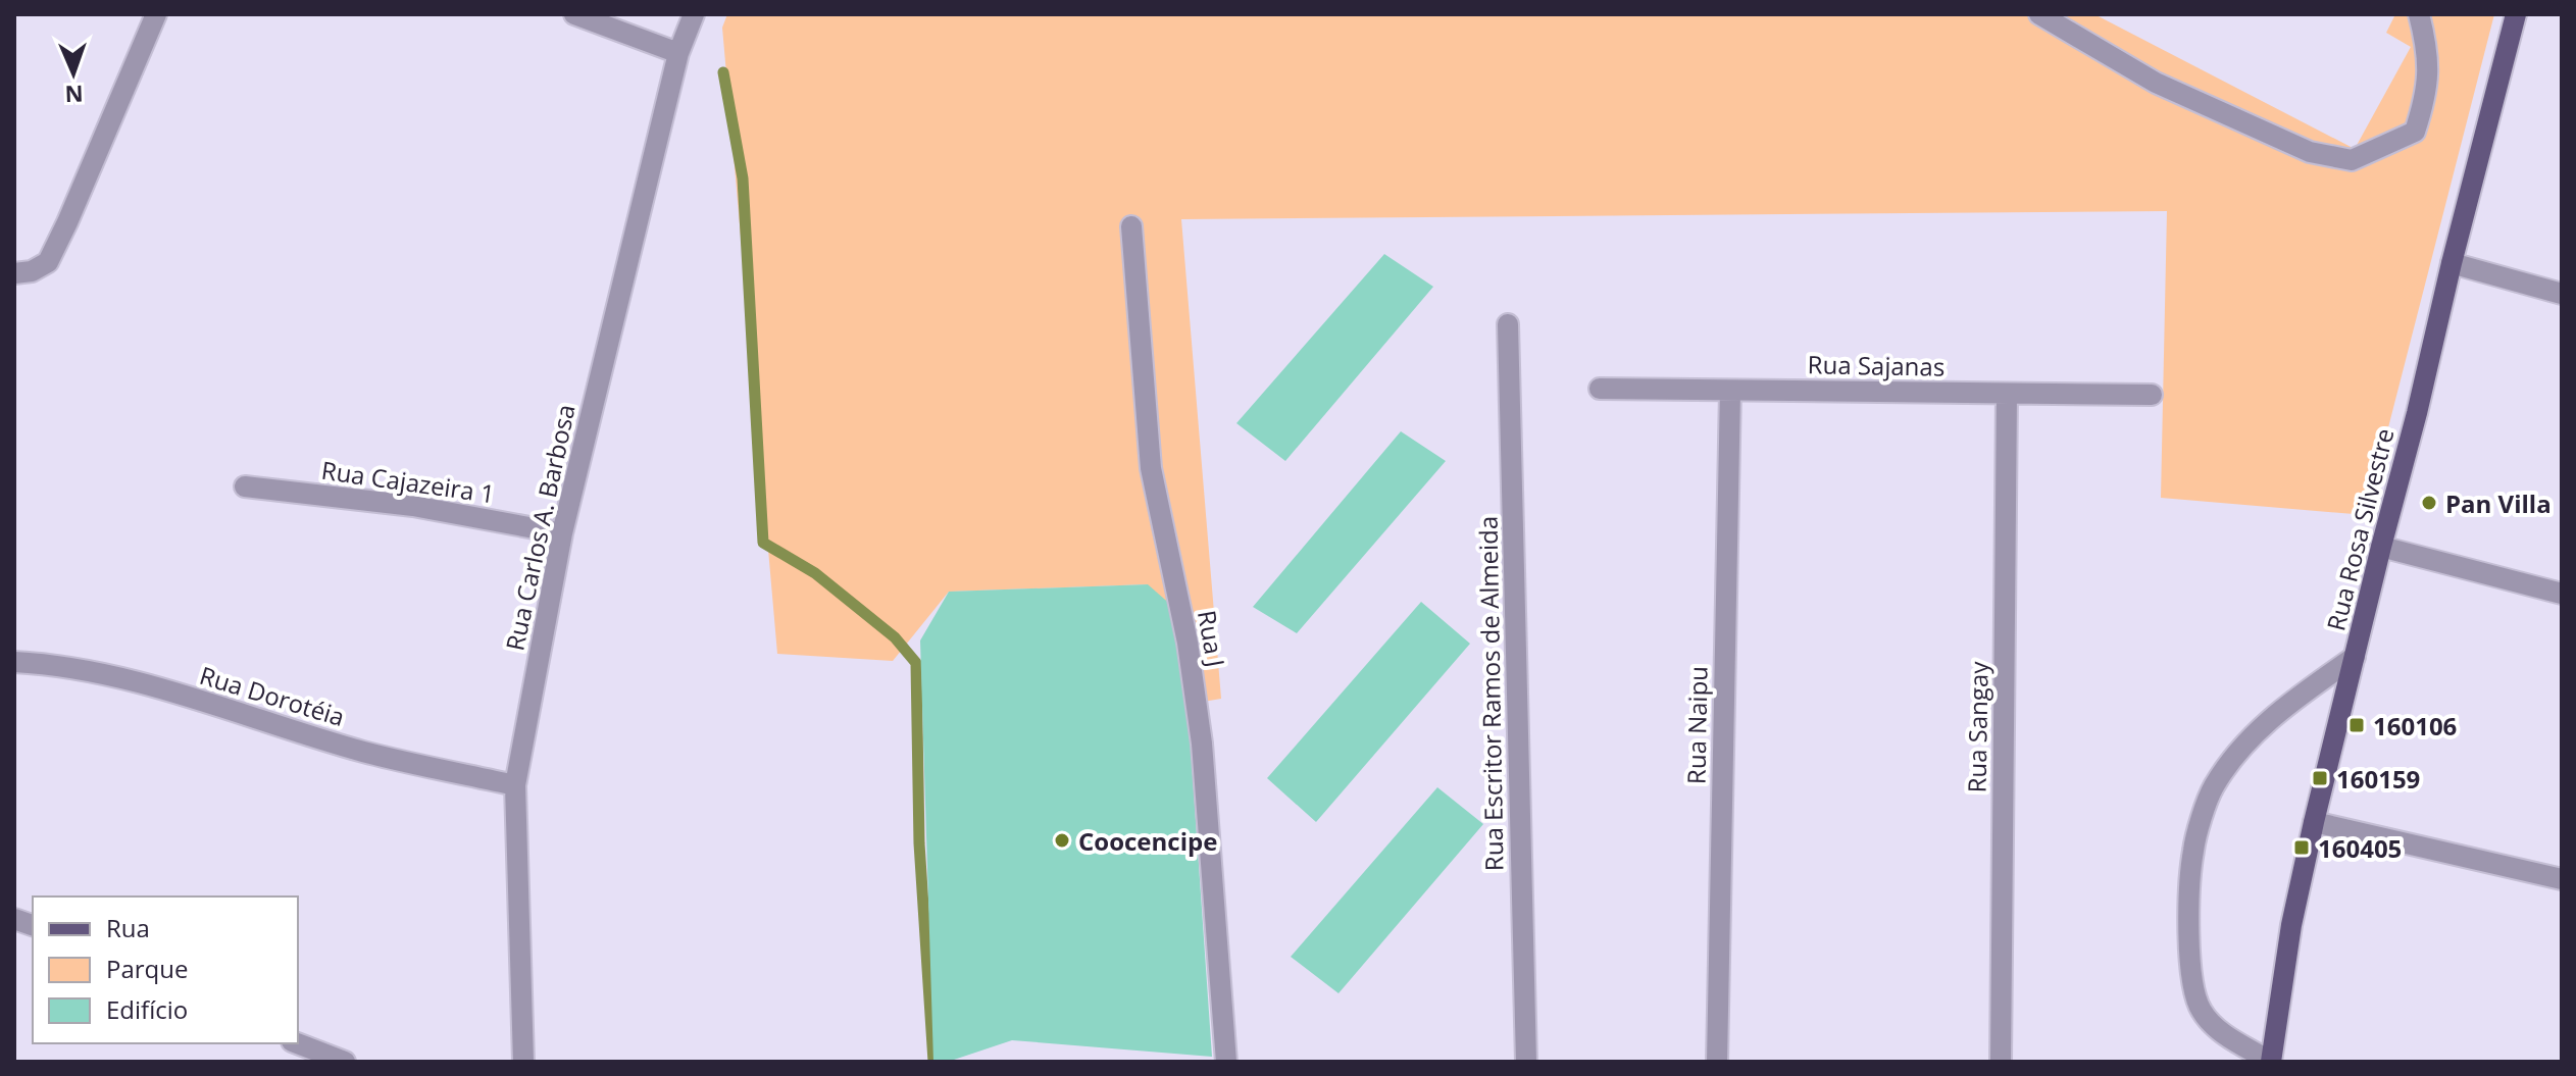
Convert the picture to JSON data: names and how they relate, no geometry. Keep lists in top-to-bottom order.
{
  "streets": {
    "main road": ["Rua Rosa Silvestre"],
    "street": [
      "Rua Sajanas",
      "Rua Cajazeira 1",
      "Rua Carlos A. Barbosa",
      "Rua J",
      "Rua Escritor Ramos de Almeida",
      "Rua Dorotéia",
      "Rua Naipu",
      "Rua Sangay"
    ]
  },
  "crossings": [
    ["Rua Sajanas", "Rua Naipu"],
    ["Rua Sajanas", "Rua Sangay"],
    ["Rua Cajazeira 1", "Rua Carlos A. Barbosa"],
    ["Rua Carlos A. Barbosa", "Rua Dorotéia"]
  ],
  "places": {
    "other": ["Pan Villa", "Coocencipe"],
    "transit": ["160106", "160159", "160405"]
  },
  "legend": ["Rua", "Parque", "Edifício"],
  "north": "bottom"
}
